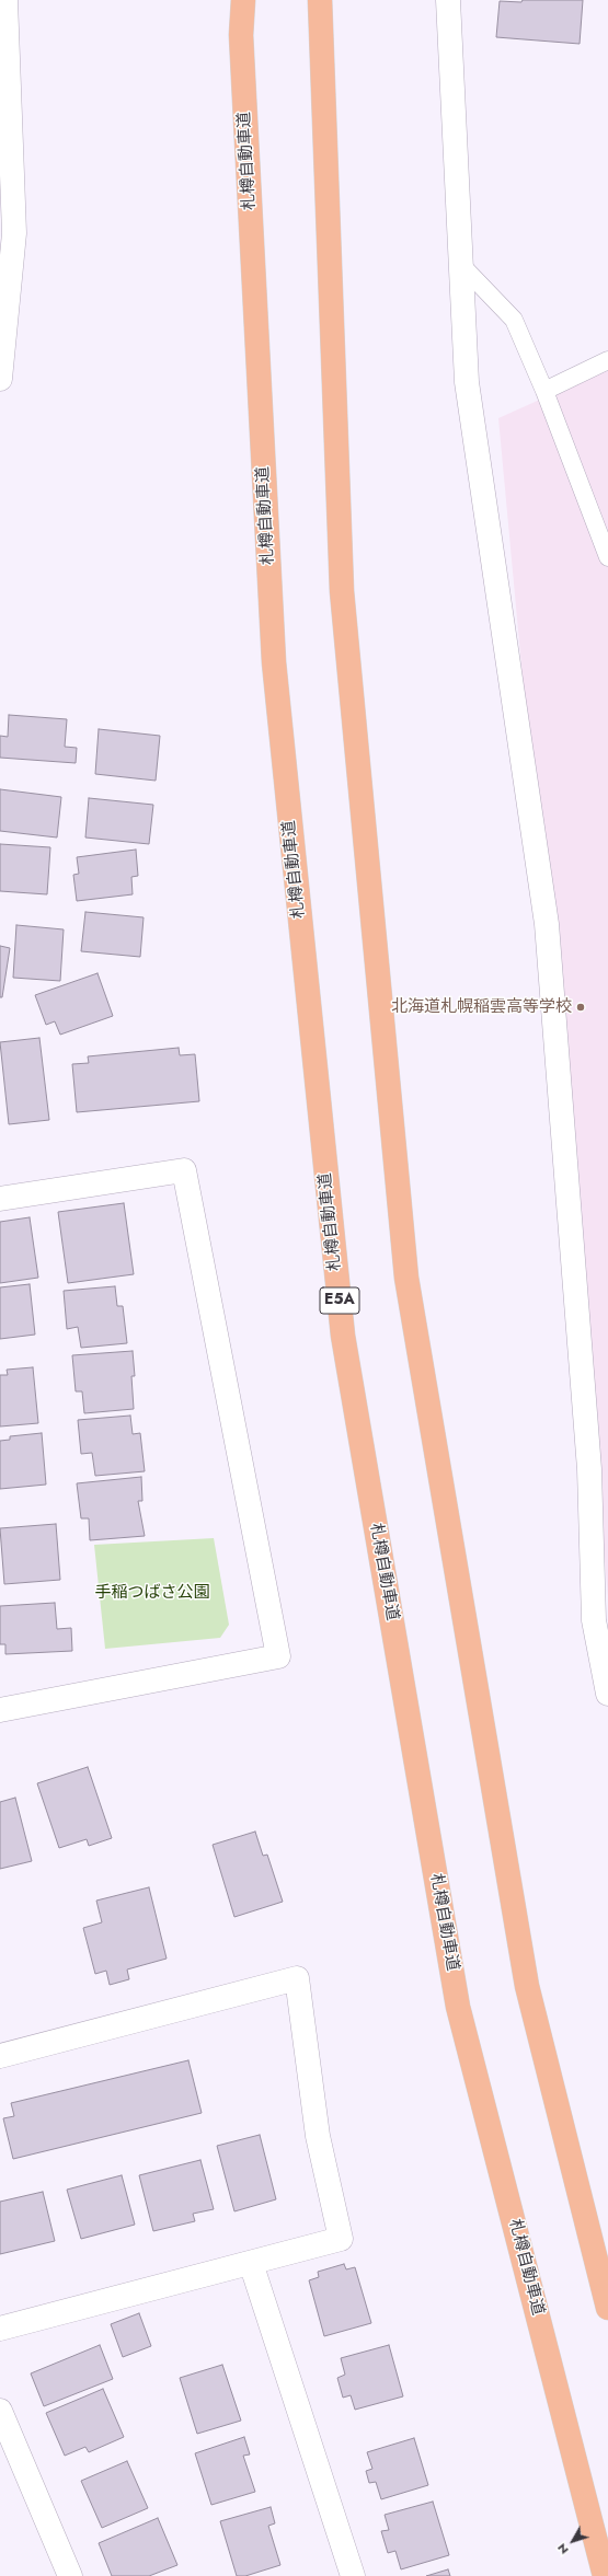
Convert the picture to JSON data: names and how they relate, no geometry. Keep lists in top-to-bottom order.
{
  "streets": {
    "highway": ["札樽自動車道", "E5A"]
  },
  "parks": ["手稲つばさ公園"],
  "places": ["北海道札幌稲雲高等学校"],
  "north": "bottom left"
}
